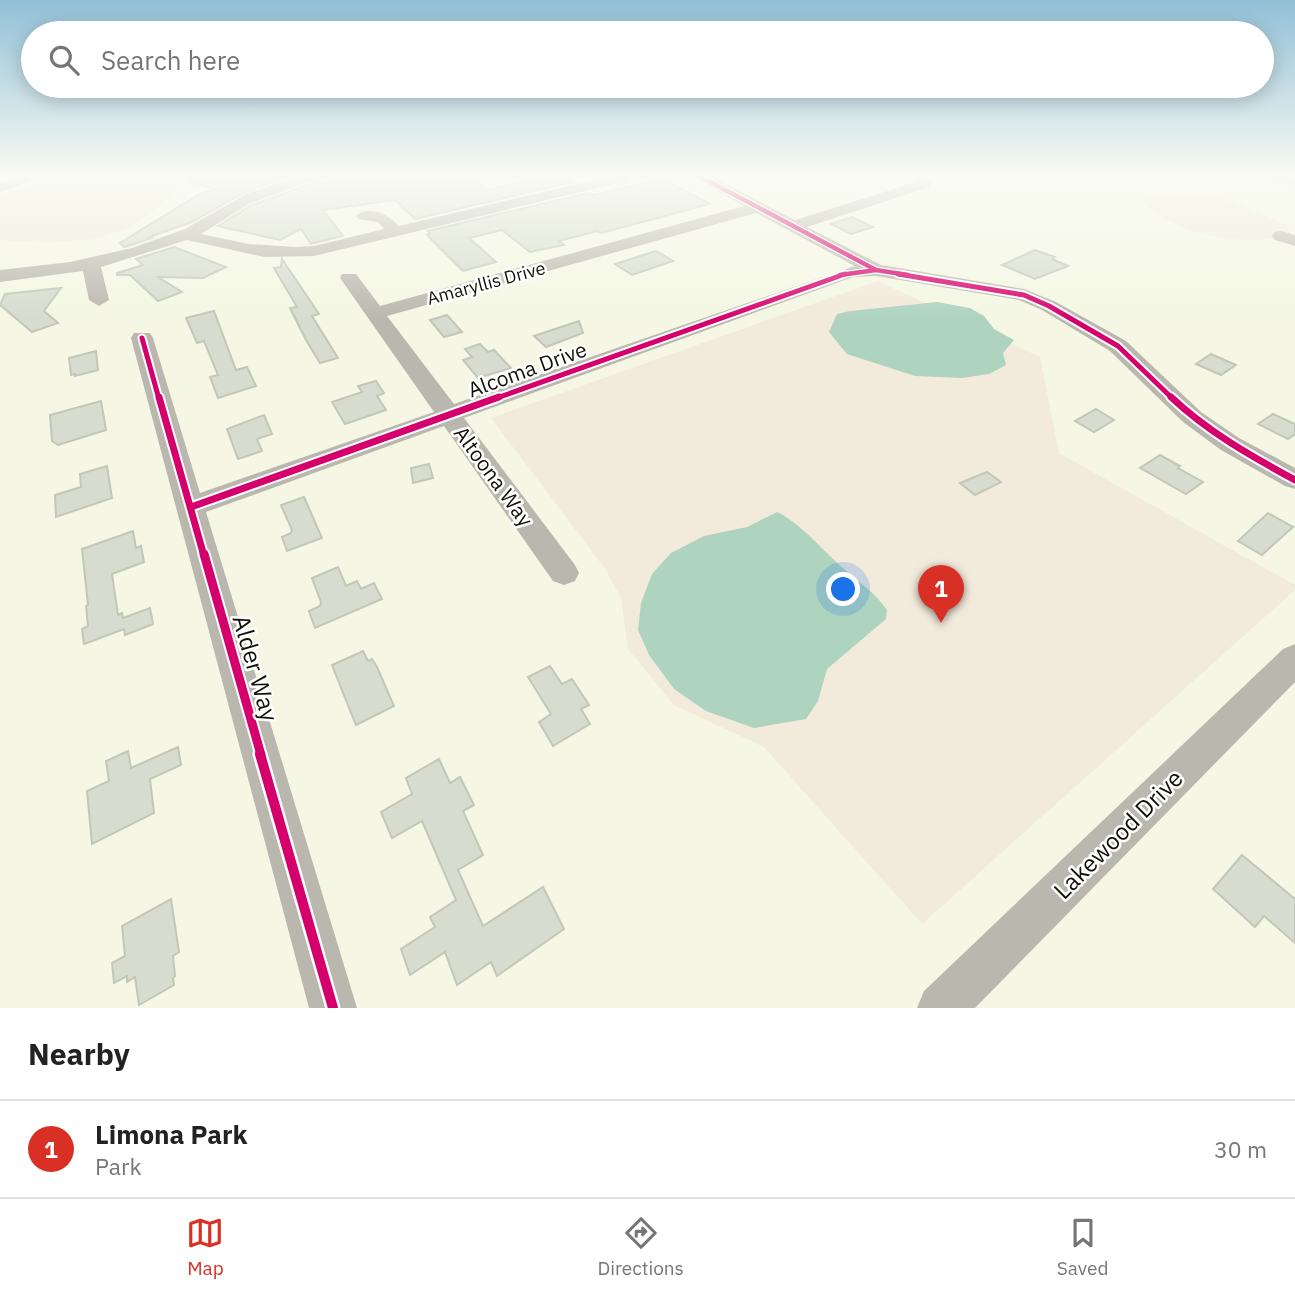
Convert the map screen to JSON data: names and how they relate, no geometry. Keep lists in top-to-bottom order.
{
  "streets": {
    "street": [
      "Amaryllis Drive",
      "Alcoma Drive",
      "Altoona Way",
      "Alder Way",
      "Lakewood Drive"
    ]
  },
  "crossings": [
    ["Amaryllis Drive", "Altoona Way"],
    ["Alcoma Drive", "Altoona Way"],
    ["Alcoma Drive", "Alder Way"]
  ],
  "page": {
    "search": "Search here",
    "pins": "1",
    "heading": "Nearby",
    "list": [
      {
        "mark": "1",
        "name": "Limona Park",
        "note": "Park",
        "value": "30 m"
      }
    ],
    "nav": ["Map", "Directions", "Saved"]
  }
}
